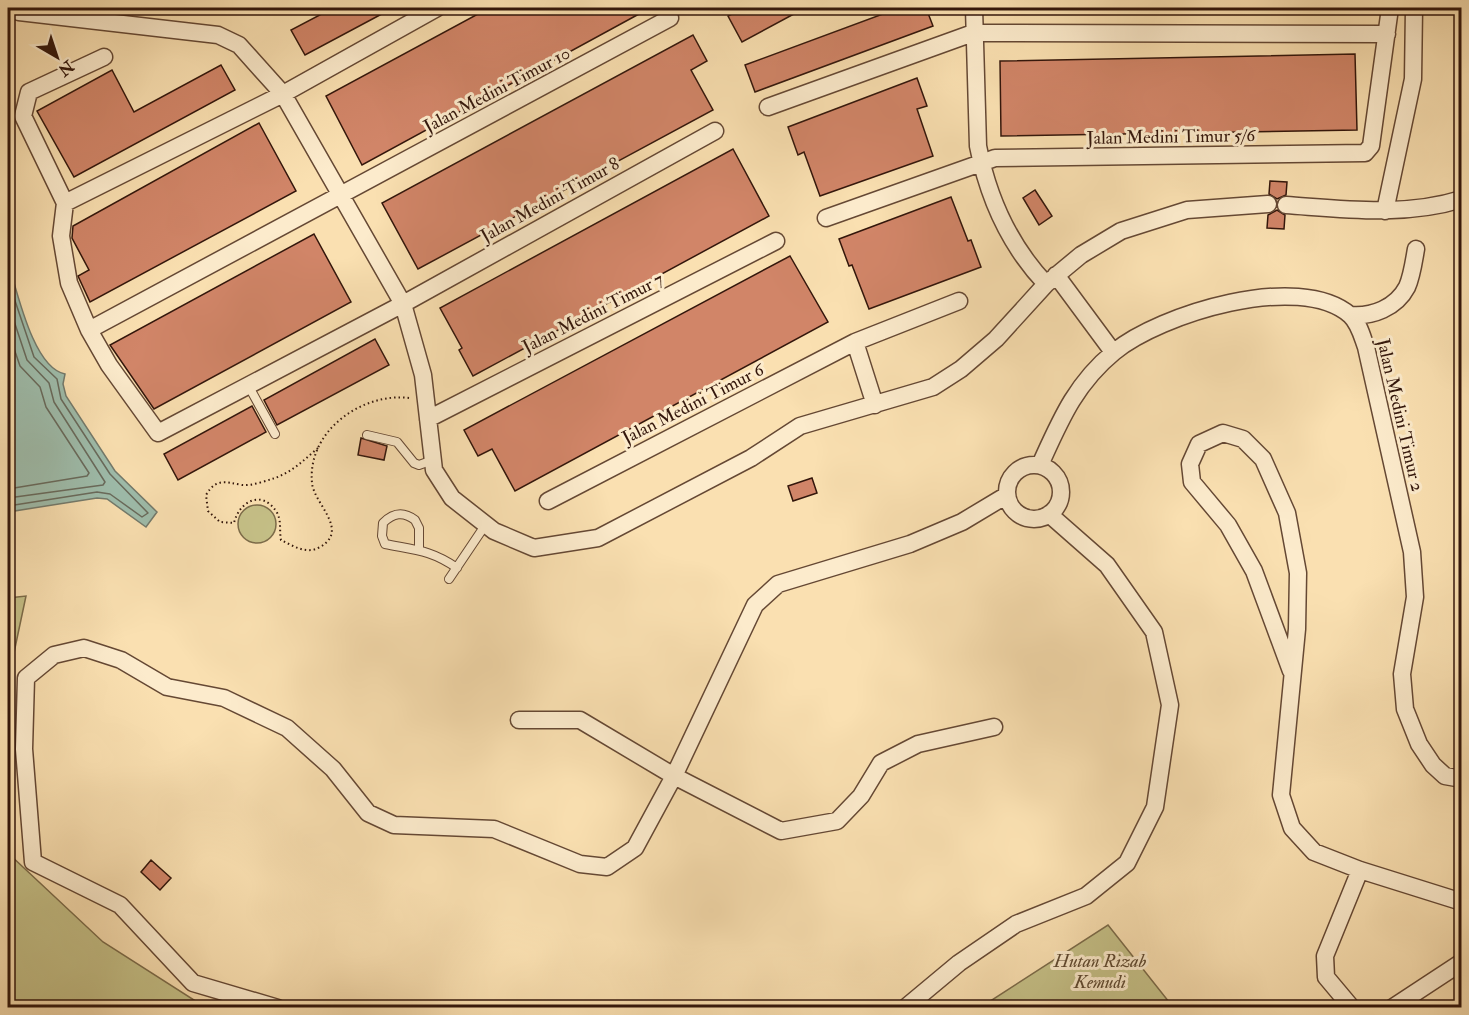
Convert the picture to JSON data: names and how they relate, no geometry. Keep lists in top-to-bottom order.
{
  "streets": {
    "street": [
      "Jalan Medini Timur 10",
      "Jalan Medini Timur 5/6",
      "Jalan Medini Timur 8",
      "Jalan Medini Timur 7",
      "Jalan Medini Timur 6",
      "Jalan Medini Timur 2"
    ]
  },
  "crossings": [
    ["Jalan Medini Timur 10", "Jalan Medini Timur 8"]
  ],
  "parks": ["Hutan Rizab Kemudi"],
  "north": "bottom right"
}
